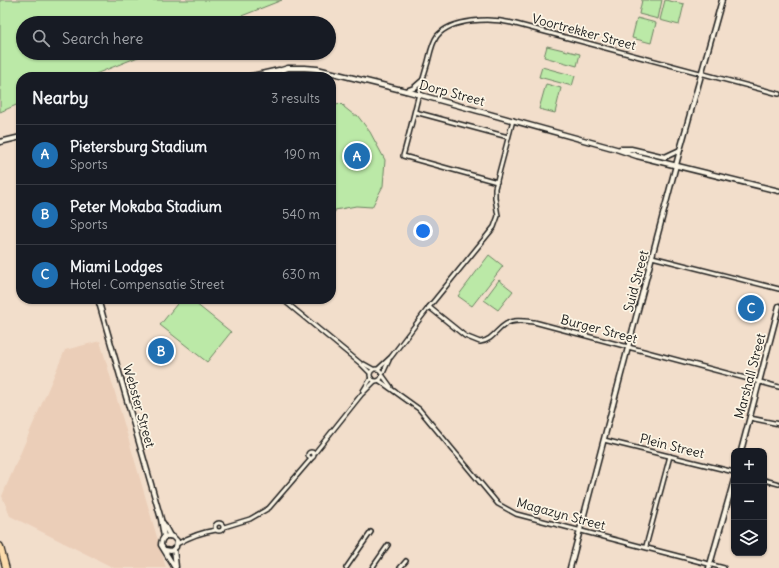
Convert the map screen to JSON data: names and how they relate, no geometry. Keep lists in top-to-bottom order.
{
  "streets": {
    "street": [
      "Voortrekker Street",
      "Dorp Street",
      "Suid Street",
      "Burger Street",
      "Marshall Street",
      "Webster Street",
      "Plein Street",
      "Magazyn Street"
    ]
  },
  "crossings": [
    ["Voortrekker Street", "Dorp Street"],
    ["Voortrekker Street", "Suid Street"],
    ["Dorp Street", "Suid Street"],
    ["Suid Street", "Burger Street"],
    ["Suid Street", "Plein Street"],
    ["Suid Street", "Magazyn Street"],
    ["Burger Street", "Marshall Street"]
  ],
  "page": {
    "search": "Search here",
    "heading": ["Nearby", "3 results"],
    "list": [
      {
        "mark": "A",
        "name": "Pietersburg Stadium",
        "note": "Sports",
        "value": "190 m"
      },
      {
        "mark": "B",
        "name": "Peter Mokaba Stadium",
        "note": "Sports",
        "value": "540 m"
      },
      {
        "mark": "C",
        "name": "Miami Lodges",
        "note": "Hotel · Compensatie Street",
        "value": "630 m"
      }
    ],
    "pins": ["A", "C", "B"],
    "map_buttons": ["+", "−"]
  }
}
